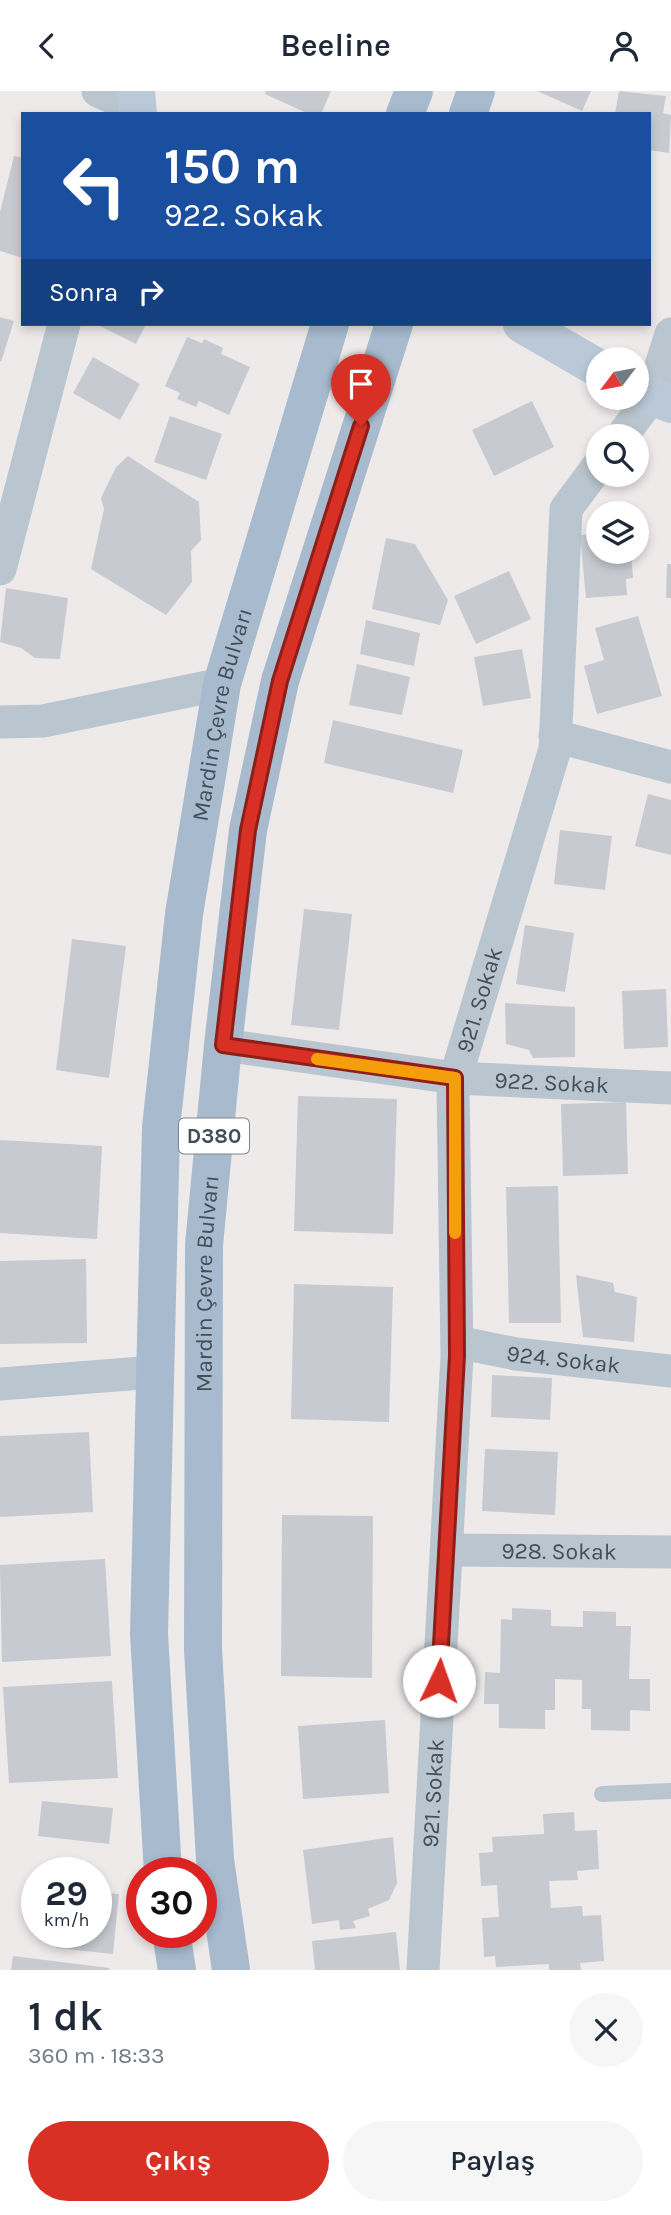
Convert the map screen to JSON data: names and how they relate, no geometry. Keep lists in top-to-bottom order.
{
  "streets": {
    "main road": ["Mardin Çevre Bulvarı", "D380"],
    "street": [
      "921. Sokak",
      "922. Sokak",
      "924. Sokak",
      "928. Sokak"
    ]
  },
  "crossings": [
    ["Mardin Çevre Bulvarı", "922. Sokak"],
    ["921. Sokak", "922. Sokak"],
    ["921. Sokak", "924. Sokak"],
    ["921. Sokak", "928. Sokak"]
  ],
  "north": "bottom left",
  "page": {
    "header": "Beeline",
    "turn": ["150 m", "922. Sokak"],
    "then": "Sonra",
    "speed": "29 km/h",
    "limit": "30",
    "heading": ["1 dk", "360 m · 18:33"],
    "buttons": ["Çıkış", "Paylaş"]
  }
}
